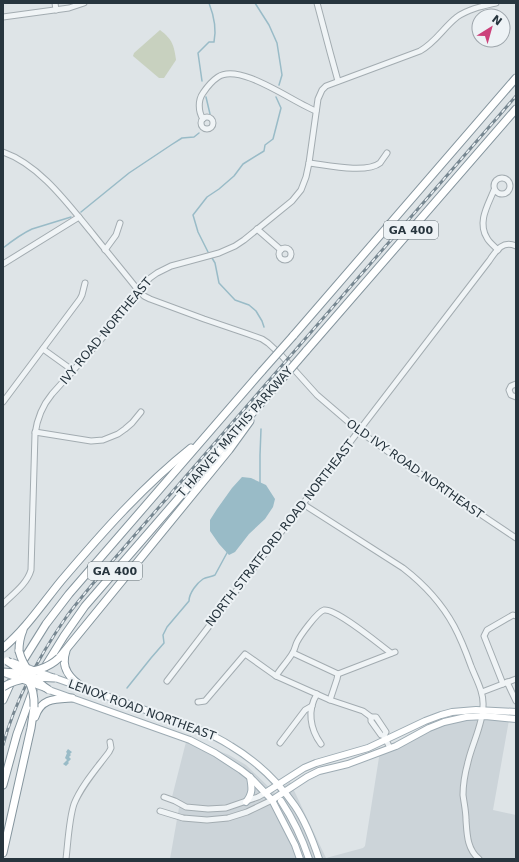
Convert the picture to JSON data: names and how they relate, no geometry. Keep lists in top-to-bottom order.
{
  "streets": {
    "highway": ["GA 400", "T HARVEY MATHIS PARKWAY"],
    "main road": ["LENOX ROAD NORTHEAST"],
    "street": ["IVY ROAD NORTHEAST", "OLD IVY ROAD NORTHEAST", "NORTH STRATFORD ROAD NORTHEAST"]
  },
  "crossings": [
    ["IVY ROAD NORTHEAST", "OLD IVY ROAD NORTHEAST"],
    ["OLD IVY ROAD NORTHEAST", "NORTH STRATFORD ROAD NORTHEAST"]
  ],
  "north": "top right"
}
